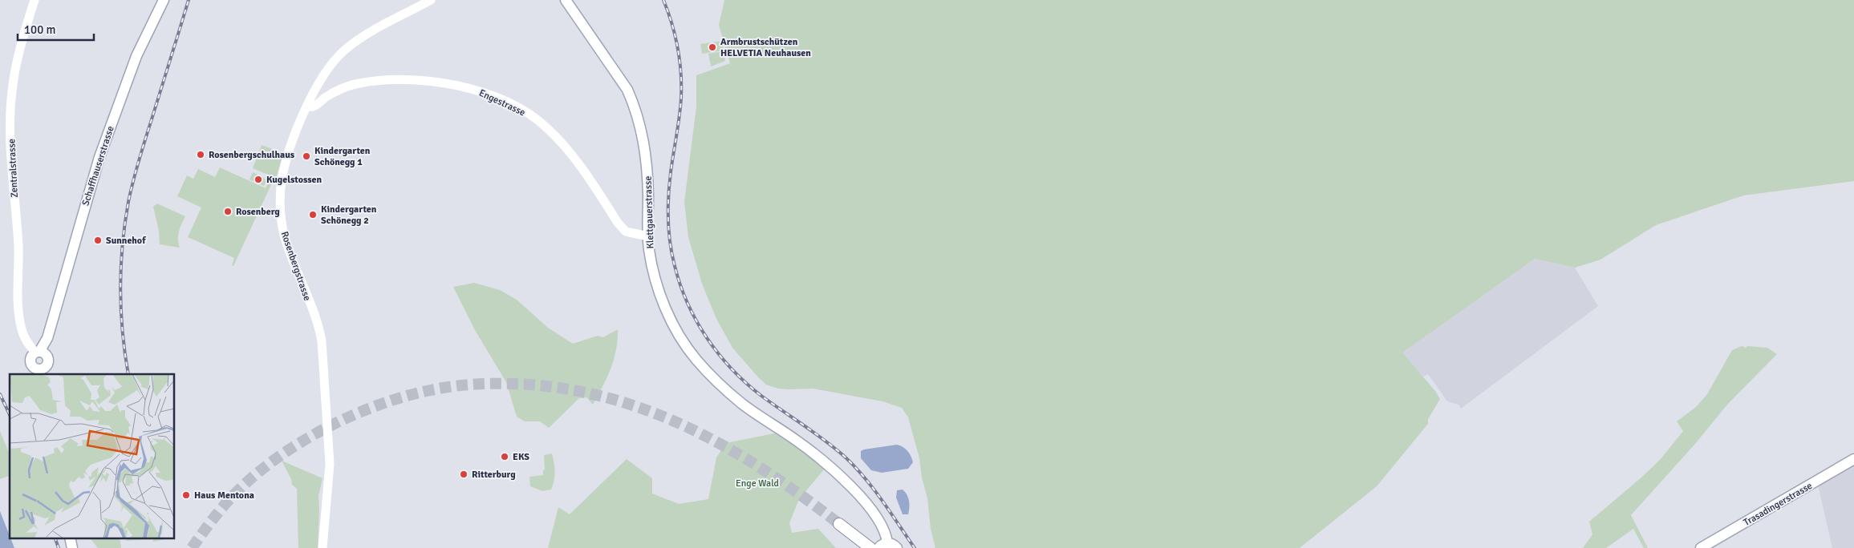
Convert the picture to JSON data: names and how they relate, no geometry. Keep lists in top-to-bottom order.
{
  "streets": {
    "main road": ["Schaffhauserstrasse", "Klettgauerstrasse", "Trasadingerstrasse"],
    "street": ["Engestrasse", "Zentralstrasse", "Rosenbergstrasse"]
  },
  "crossings": [
    ["Engestrasse", "Klettgauerstrasse"],
    ["Engestrasse", "Rosenbergstrasse"],
    ["Schaffhauserstrasse", "Zentralstrasse"]
  ],
  "parks": ["Enge Wald"],
  "places": [
    "Armbrustschützen HELVETIA Neuhausen",
    "Rosenbergschulhaus",
    "Kindergarten Schönegg 1",
    "Kugelstossen",
    "Rosenberg",
    "Kindergarten Schönegg 2",
    "Sunnehof",
    "EKS",
    "Ritterburg",
    "Haus Mentona"
  ],
  "scale_bar": "100 m"
}
